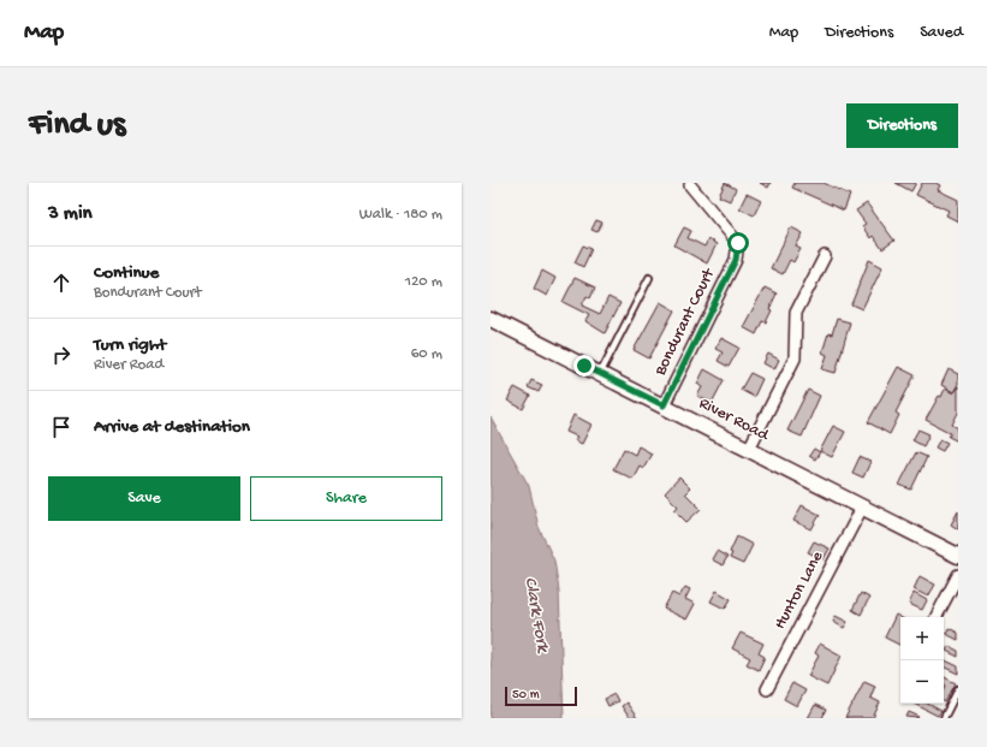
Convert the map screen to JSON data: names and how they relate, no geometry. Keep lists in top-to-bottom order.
{
  "streets": {
    "street": ["Bondurant Court", "River Road", "Hunton Lane"]
  },
  "crossings": [
    ["Bondurant Court", "River Road"],
    ["River Road", "Hunton Lane"]
  ],
  "water": ["Clark Fork"],
  "scale_bar": "50 m",
  "page": {
    "header": "Map",
    "nav": ["Map", "Directions", "Saved"],
    "buttons": [
      "Directions",
      ["Save", "Share"]
    ],
    "title": "Find us",
    "heading": ["3 min", "Walk · 180 m"],
    "list": [
      ["Continue", "Bondurant Court", "120 m"],
      ["Turn right", "River Road", "60 m"],
      "Arrive at destination"
    ],
    "map_buttons": ["+", "−"],
    "scale": "50 m"
  }
}
